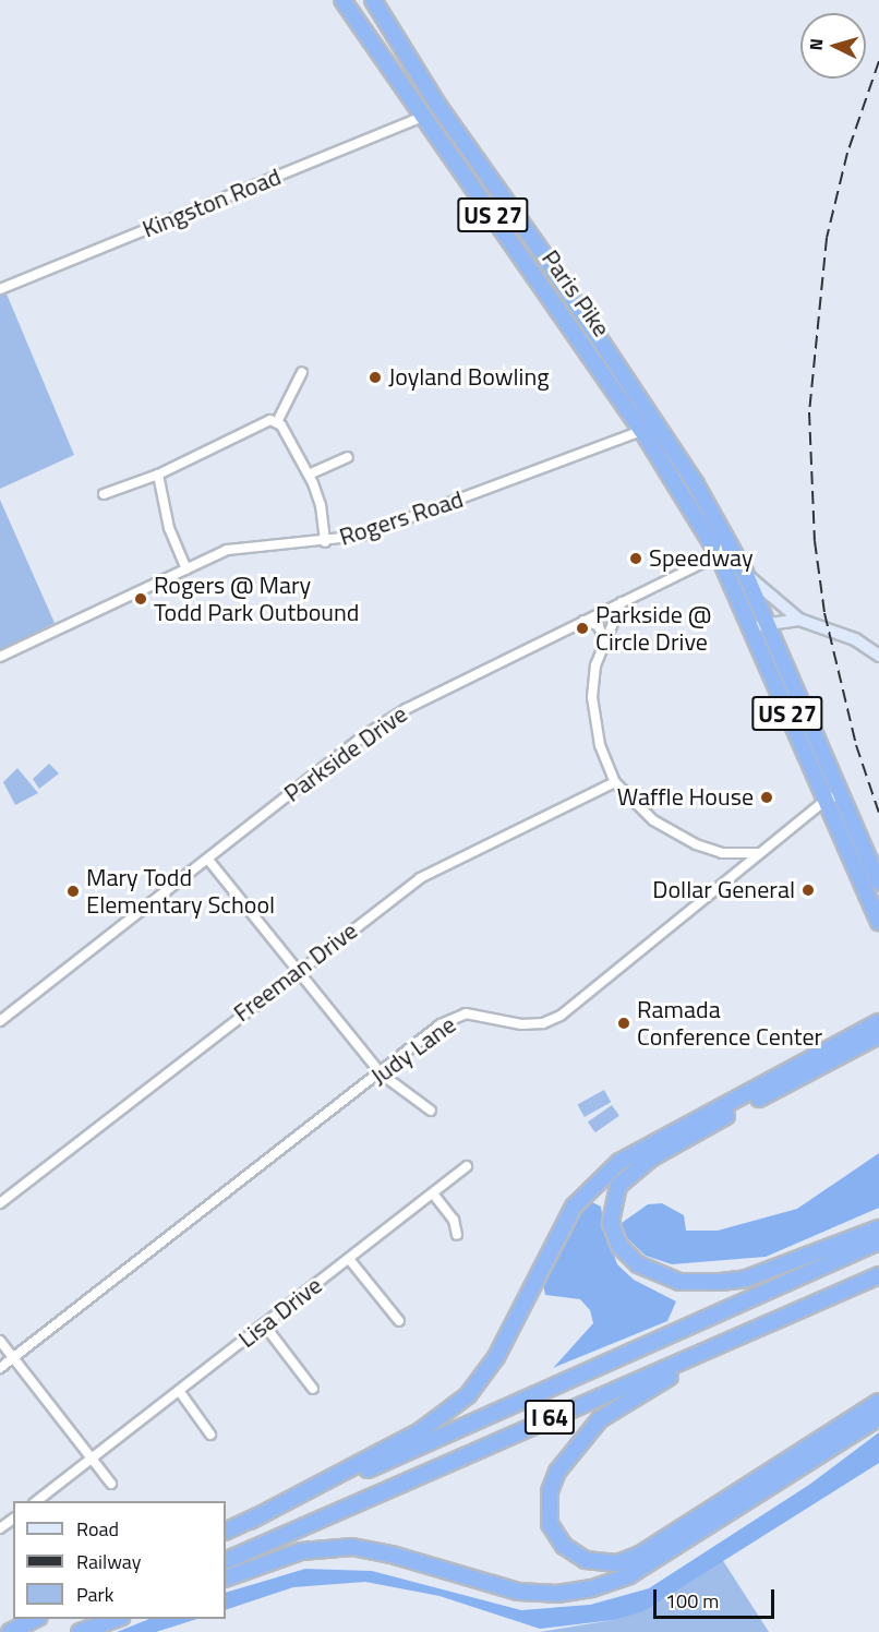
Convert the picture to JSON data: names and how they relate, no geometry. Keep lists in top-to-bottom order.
{
  "streets": {
    "highway": ["US 27", "Paris Pike", "I 64"],
    "street": [
      "Kingston Road",
      "Rogers Road",
      "Parkside Drive",
      "Freeman Drive",
      "Judy Lane",
      "Lisa Drive"
    ]
  },
  "crossings": [
    ["Kingston Road", "Paris Pike"],
    ["US 27", "Paris Pike"],
    ["US 27", "Parkside Drive"],
    ["US 27", "Judy Lane"],
    ["Paris Pike", "Rogers Road"],
    ["Paris Pike", "Parkside Drive"]
  ],
  "places": [
    "Joyland Bowling",
    "Speedway",
    "Rogers @ Mary Todd Park Outbound",
    "Parkside @ Circle Drive",
    "Waffle House",
    "Dollar General",
    "Mary Todd Elementary School",
    "Ramada Conference Center"
  ],
  "legend": ["Road", "Railway", "Park"],
  "scale_bar": "100 m",
  "north": "left"
}
